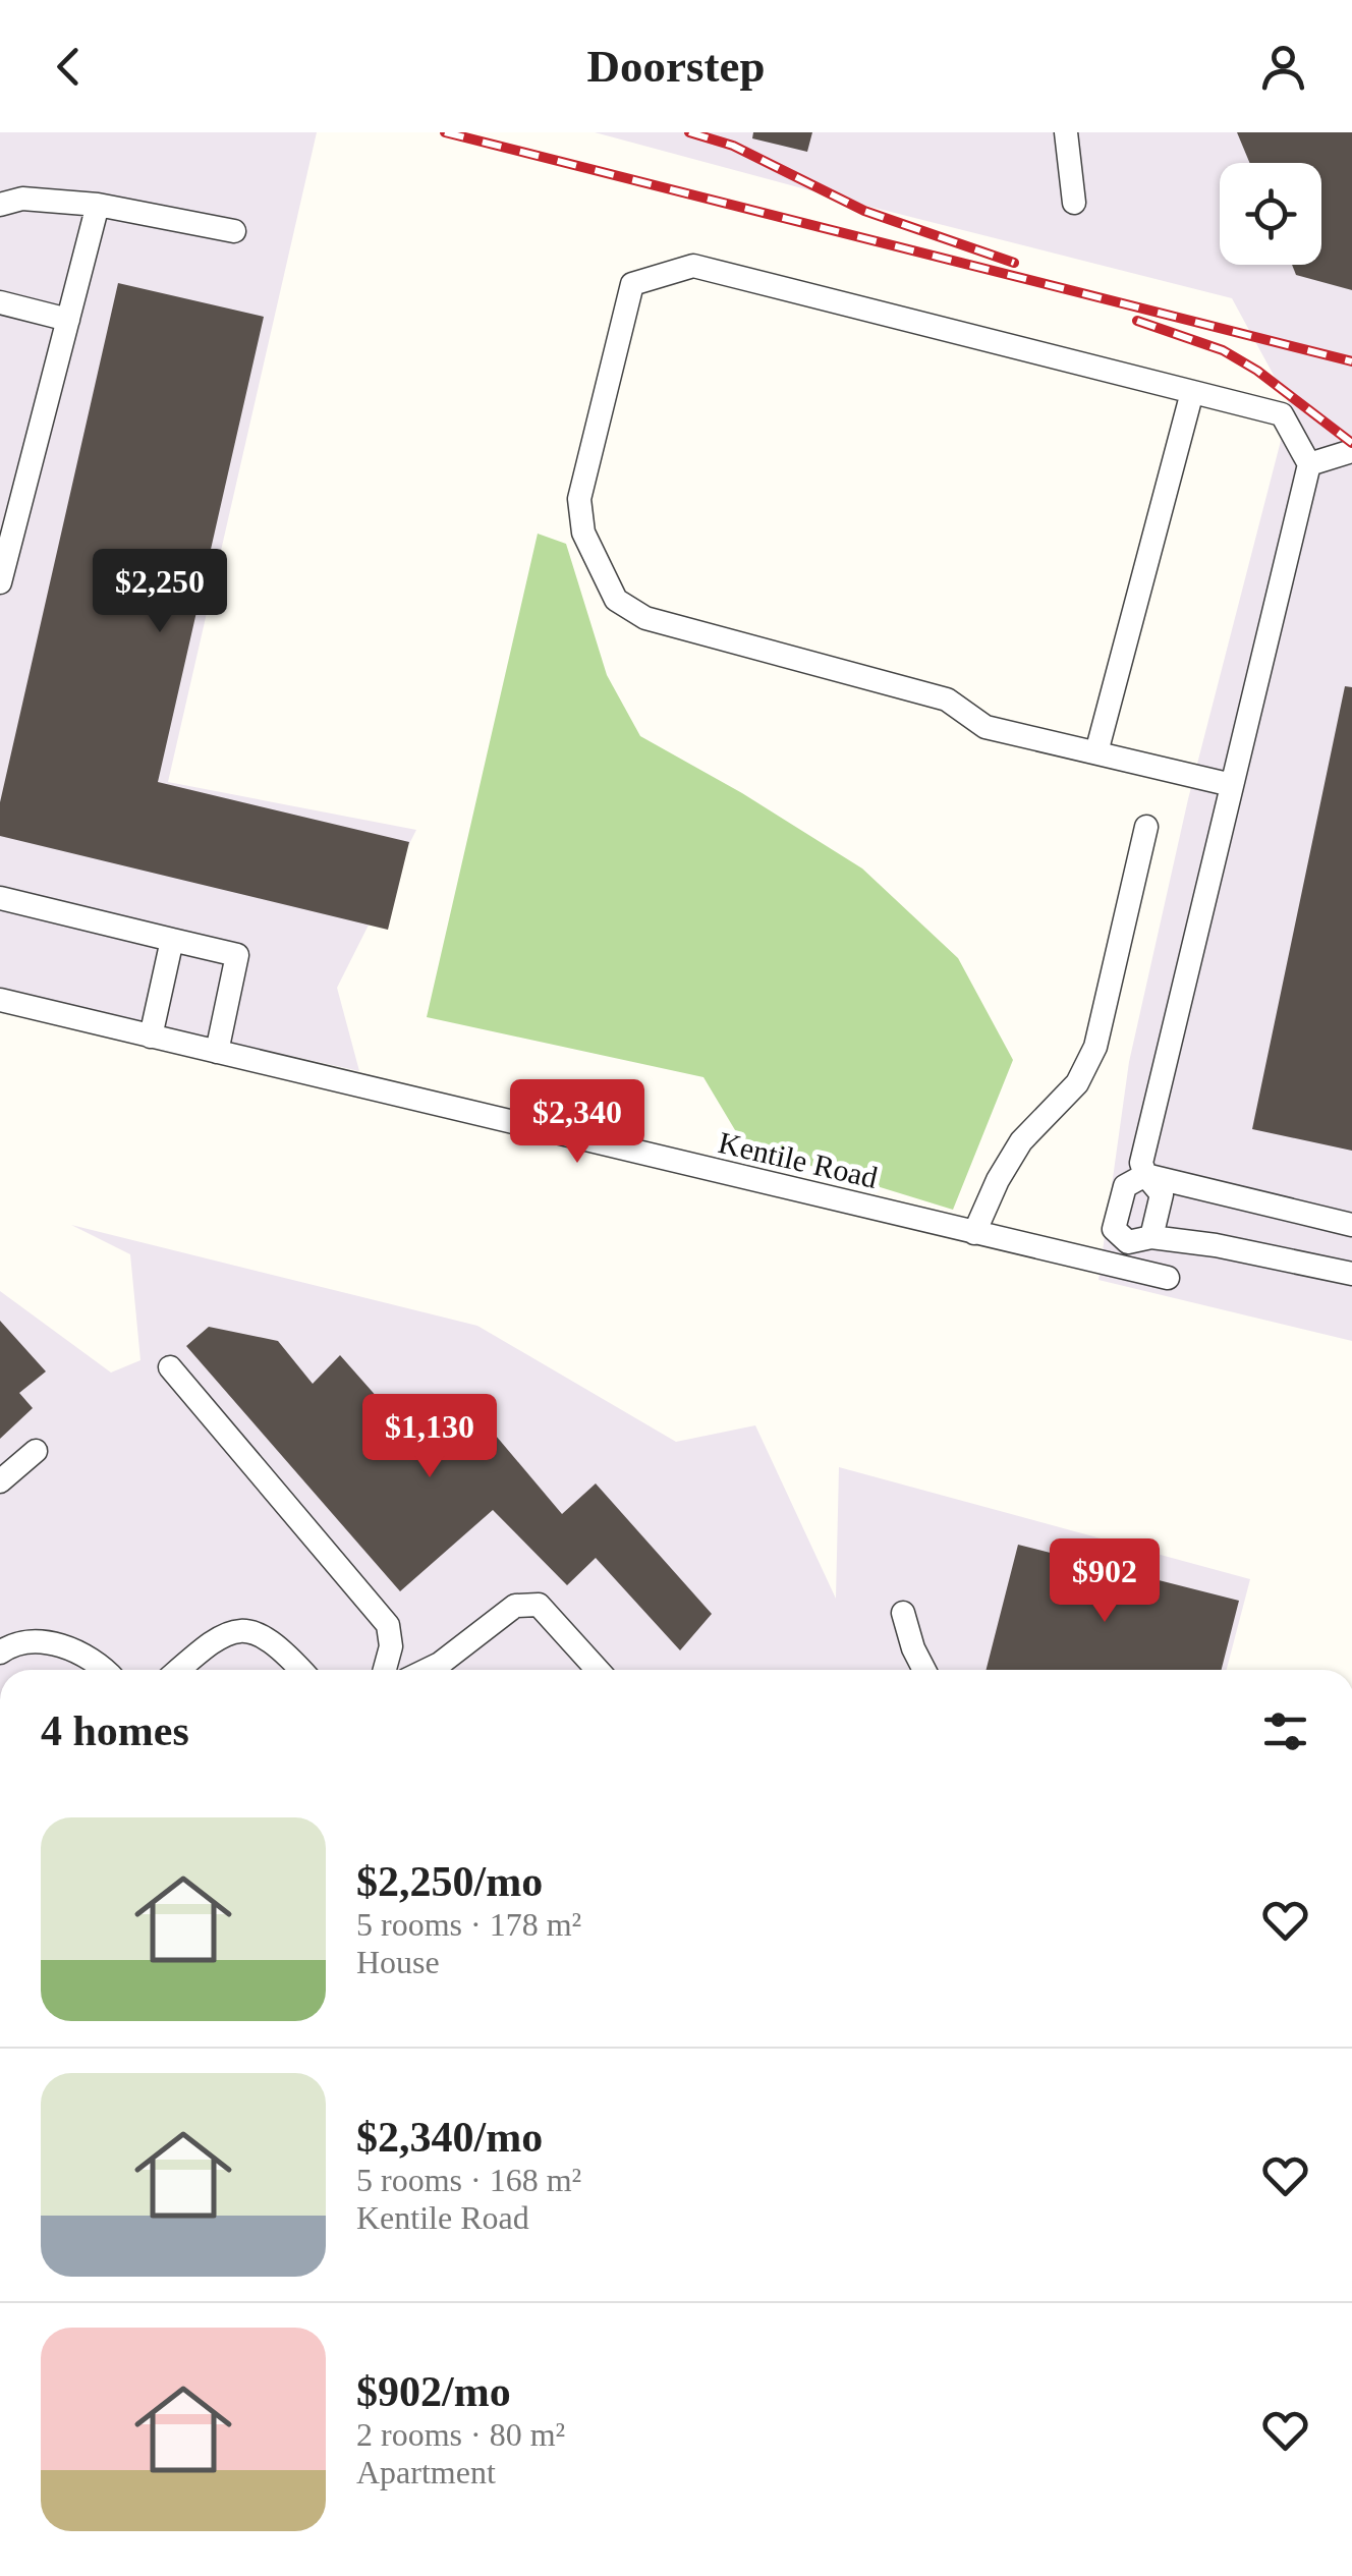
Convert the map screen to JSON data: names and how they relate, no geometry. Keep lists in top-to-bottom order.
{
  "streets": {
    "street": ["Kentile Road"]
  },
  "page": {
    "header": "Doorstep",
    "price": [
      "$2,250",
      "$2,340",
      "$1,130",
      "$902"
    ],
    "heading": "4 homes",
    "list": [
      {
        "name": "$2,250/mo",
        "note": "5 rooms · 178 m² · House"
      },
      {
        "name": "$2,340/mo",
        "note": "5 rooms · 168 m² · Kentile Road"
      },
      {
        "name": "$902/mo",
        "note": "2 rooms · 80 m² · Apartment"
      }
    ]
  }
}
